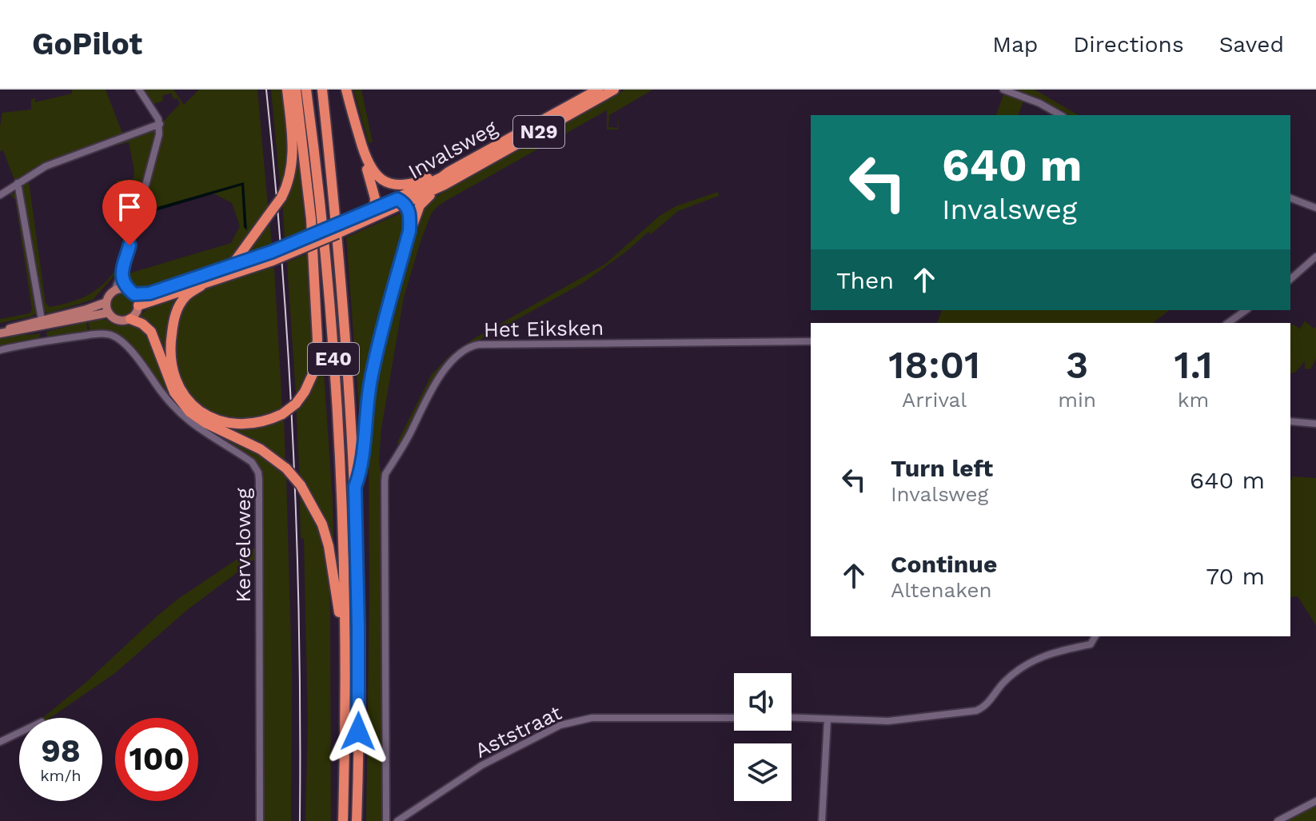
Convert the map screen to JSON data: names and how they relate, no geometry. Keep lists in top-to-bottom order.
{
  "streets": {
    "highway": ["N29", "Invalsweg", "E40"],
    "street": ["Het Eiksken", "Kerveloweg", "Aststraat"]
  },
  "crossings": [
    ["N29", "Invalsweg"]
  ],
  "page": {
    "header": "GoPilot",
    "nav": ["Map", "Directions", "Saved"],
    "turn": ["640 m", "Invalsweg"],
    "then": "Then",
    "eta": [
      "18:01",
      "Arrival",
      "3",
      "min",
      "1.1",
      "km"
    ],
    "list": [
      {
        "name": "Turn left",
        "note": "Invalsweg",
        "value": "640 m"
      },
      {
        "name": "Continue",
        "note": "Altenaken",
        "value": "70 m"
      }
    ],
    "speed": "98 km/h",
    "limit": "100"
  }
}
